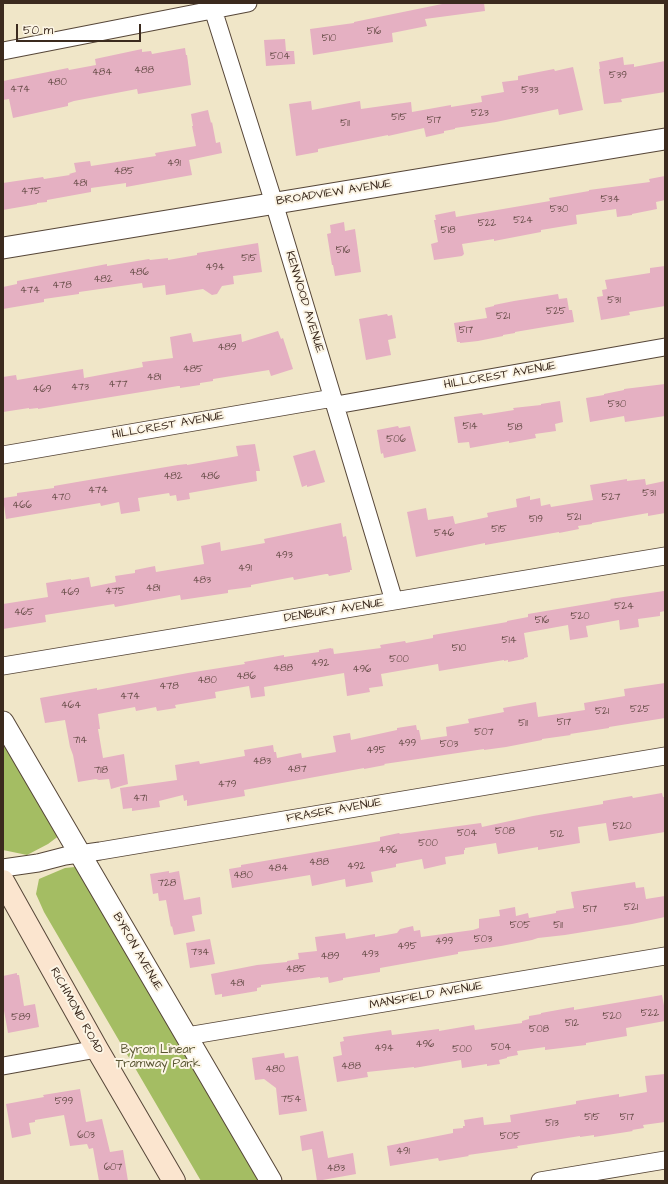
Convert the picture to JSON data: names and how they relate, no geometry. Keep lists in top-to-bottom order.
{
  "streets": {
    "main road": ["RICHMOND ROAD"],
    "street": [
      "BROADVIEW AVENUE",
      "KENWOOD AVENUE",
      "HILLCREST AVENUE",
      "DENBURY AVENUE",
      "FRASER AVENUE",
      "BYRON AVENUE",
      "MANSFIELD AVENUE"
    ]
  },
  "crossings": [
    ["BROADVIEW AVENUE", "KENWOOD AVENUE"],
    ["KENWOOD AVENUE", "HILLCREST AVENUE"],
    ["KENWOOD AVENUE", "DENBURY AVENUE"],
    ["FRASER AVENUE", "BYRON AVENUE"],
    ["BYRON AVENUE", "MANSFIELD AVENUE"]
  ],
  "parks": ["Byron Linear Tramway Park"],
  "house_numbers": [
    "516",
    "510",
    "504",
    "488",
    "484",
    "539",
    "480",
    "474",
    "533",
    "523",
    "515",
    "517",
    "511",
    "491",
    "485",
    "481",
    "475",
    "534",
    "530",
    "524",
    "522",
    "518",
    "516",
    "515",
    "494",
    "486",
    "482",
    "478",
    "474",
    "531",
    "525",
    "521",
    "517",
    "489",
    "485",
    "481",
    "477",
    "473",
    "469",
    "530",
    "514",
    "518",
    "506",
    "482",
    "486",
    "474",
    "531",
    "470",
    "527",
    "466",
    "521",
    "519",
    "515",
    "546",
    "493",
    "491",
    "483",
    "481",
    "475",
    "469",
    "524",
    "465",
    "520",
    "516",
    "514",
    "510",
    "500",
    "492",
    "488",
    "496",
    "486",
    "480",
    "478",
    "474",
    "464",
    "525",
    "521",
    "517",
    "511",
    "507",
    "714",
    "499",
    "503",
    "495",
    "483",
    "487",
    "718",
    "479",
    "471",
    "520",
    "508",
    "504",
    "512",
    "500",
    "496",
    "488",
    "492",
    "484",
    "480",
    "728",
    "521",
    "517",
    "505",
    "511",
    "503",
    "499",
    "495",
    "734",
    "493",
    "489",
    "485",
    "481",
    "522",
    "520",
    "589",
    "512",
    "508",
    "496",
    "504",
    "494",
    "500",
    "488",
    "480",
    "754",
    "599",
    "515",
    "517",
    "513",
    "603",
    "505",
    "491",
    "607",
    "483"
  ],
  "scale_bar": "50 m"
}
